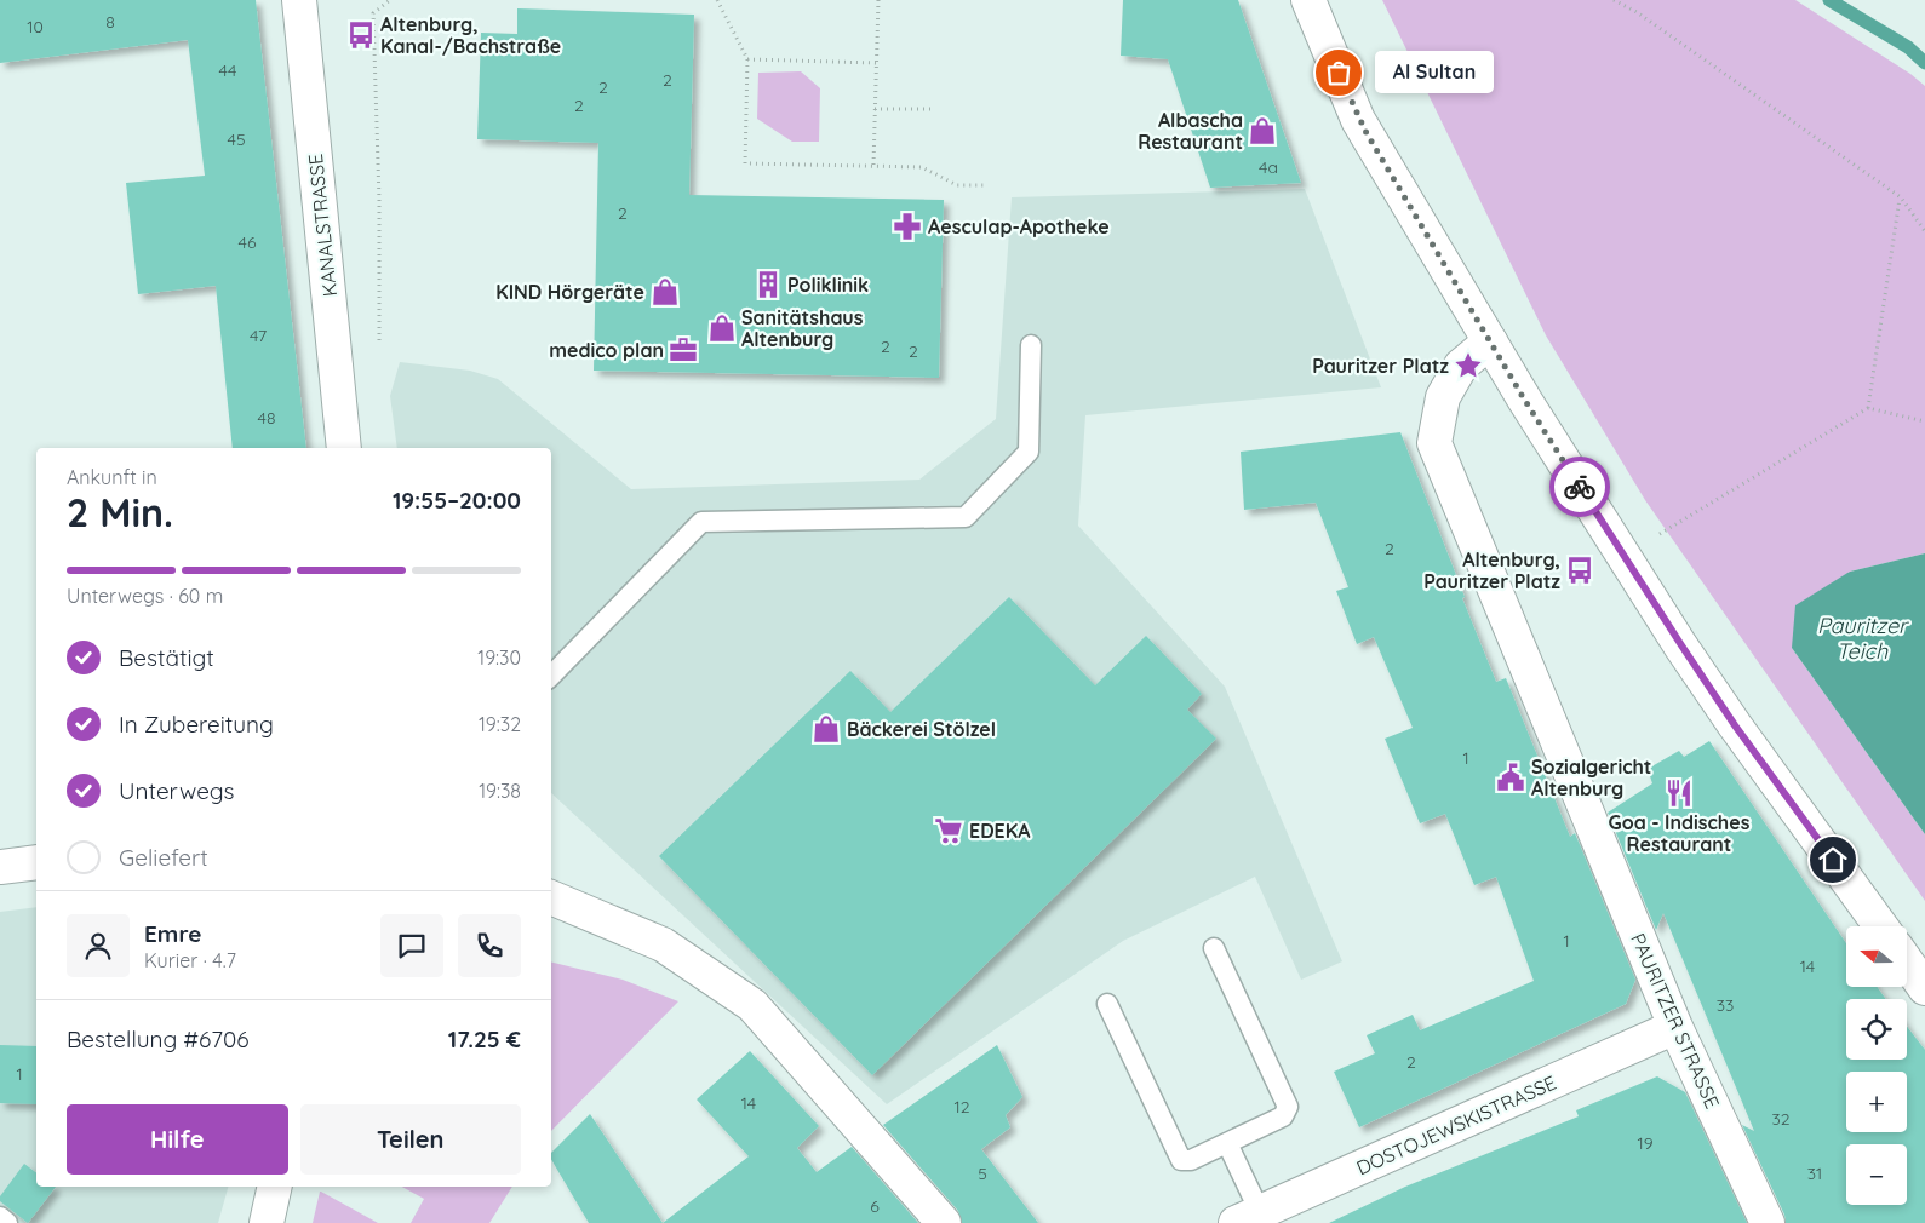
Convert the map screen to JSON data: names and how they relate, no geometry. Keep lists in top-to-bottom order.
{
  "streets": {
    "street": ["KANALSTRASSE", "PAURITZER STRASSE", "DOSTOJEWSKISTRASSE"]
  },
  "crossings": [
    ["PAURITZER STRASSE", "DOSTOJEWSKISTRASSE"]
  ],
  "water": ["Pauritzer Teich"],
  "places": {
    "bus stop": ["Altenburg, Kanal-/Bachstraße", "Altenburg, Pauritzer Platz"],
    "other": ["Al Sultan"],
    "shop": [
      "Albascha Restaurant",
      "KIND Hörgeräte",
      "Sanitätshaus Altenburg",
      "Bäckerei Stölzel"
    ],
    "pharmacy": ["Aesculap-Apotheke"],
    "building": ["Poliklinik"],
    "office": ["medico plan"],
    "place": ["Pauritzer Platz"],
    "public building": ["Sozialgericht Altenburg"],
    "restaurant": ["Goa - Indisches Restaurant"],
    "supermarket": ["EDEKA"]
  },
  "house_numbers": [
    "8",
    "10",
    "44",
    "2",
    "2",
    "2",
    "45",
    "4a",
    "2",
    "46",
    "47",
    "2",
    "2",
    "48",
    "2",
    "1",
    "1",
    "14",
    "33",
    "2",
    "1",
    "14",
    "12",
    "32",
    "19",
    "5",
    "31",
    "6"
  ],
  "north": "left",
  "page": {
    "bubble": "Al Sultan",
    "heading": ["2 Min.", "Ankunft in", "19:55–20:00"],
    "panel": [
      "Emre",
      "Kurier · 4.7",
      "Bestellung #6706",
      "17.25 €"
    ],
    "bar": "Unterwegs · 60 m",
    "list": [
      ["Bestätigt", "19:30"],
      ["In Zubereitung", "19:32"],
      ["Unterwegs", "19:38"],
      "Geliefert"
    ],
    "map_buttons": ["+", "−"],
    "buttons": ["Hilfe", "Teilen"]
  }
}
